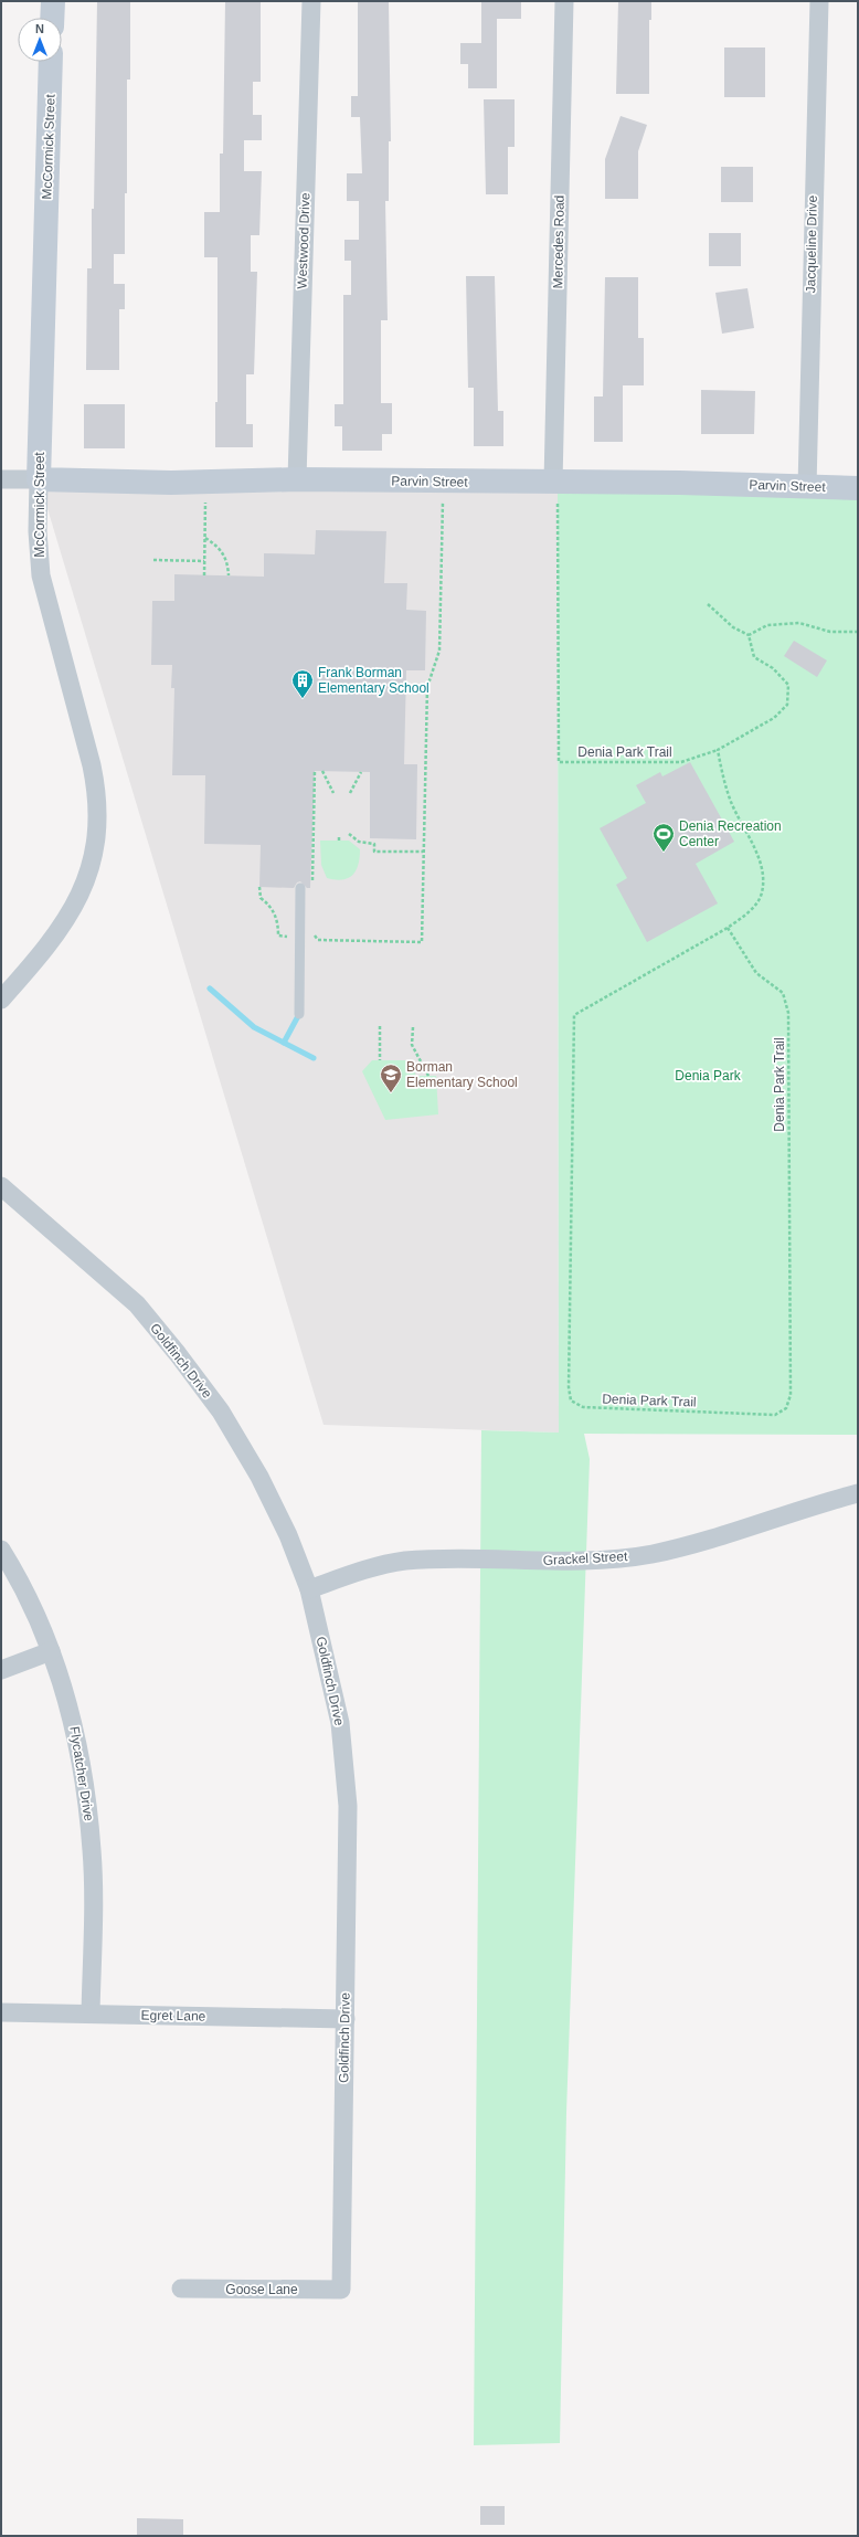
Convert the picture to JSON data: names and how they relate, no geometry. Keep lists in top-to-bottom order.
{
  "streets": {
    "street": [
      "McCormick Street",
      "Westwood Drive",
      "Mercedes Road",
      "Jacqueline Drive",
      "Parvin Street",
      "Goldfinch Drive",
      "Grackel Street",
      "Flycatcher Drive",
      "Egret Lane",
      "Goose Lane"
    ],
    "path": ["Denia Park Trail"]
  },
  "crossings": [
    ["McCormick Street", "Parvin Street"],
    ["Westwood Drive", "Parvin Street"],
    ["Mercedes Road", "Parvin Street"],
    ["Mercedes Road", "Denia Park Trail"],
    ["Jacqueline Drive", "Parvin Street"],
    ["Parvin Street", "Denia Park Trail"],
    ["Goldfinch Drive", "Grackel Street"],
    ["Goldfinch Drive", "Egret Lane"],
    ["Goldfinch Drive", "Goose Lane"],
    ["Flycatcher Drive", "Egret Lane"]
  ],
  "parks": ["Denia Park"],
  "places": {
    "building": ["Frank Borman Elementary School"],
    "sports": ["Denia Recreation Center"],
    "school or university": ["Borman Elementary School"]
  },
  "north": "top"
}
